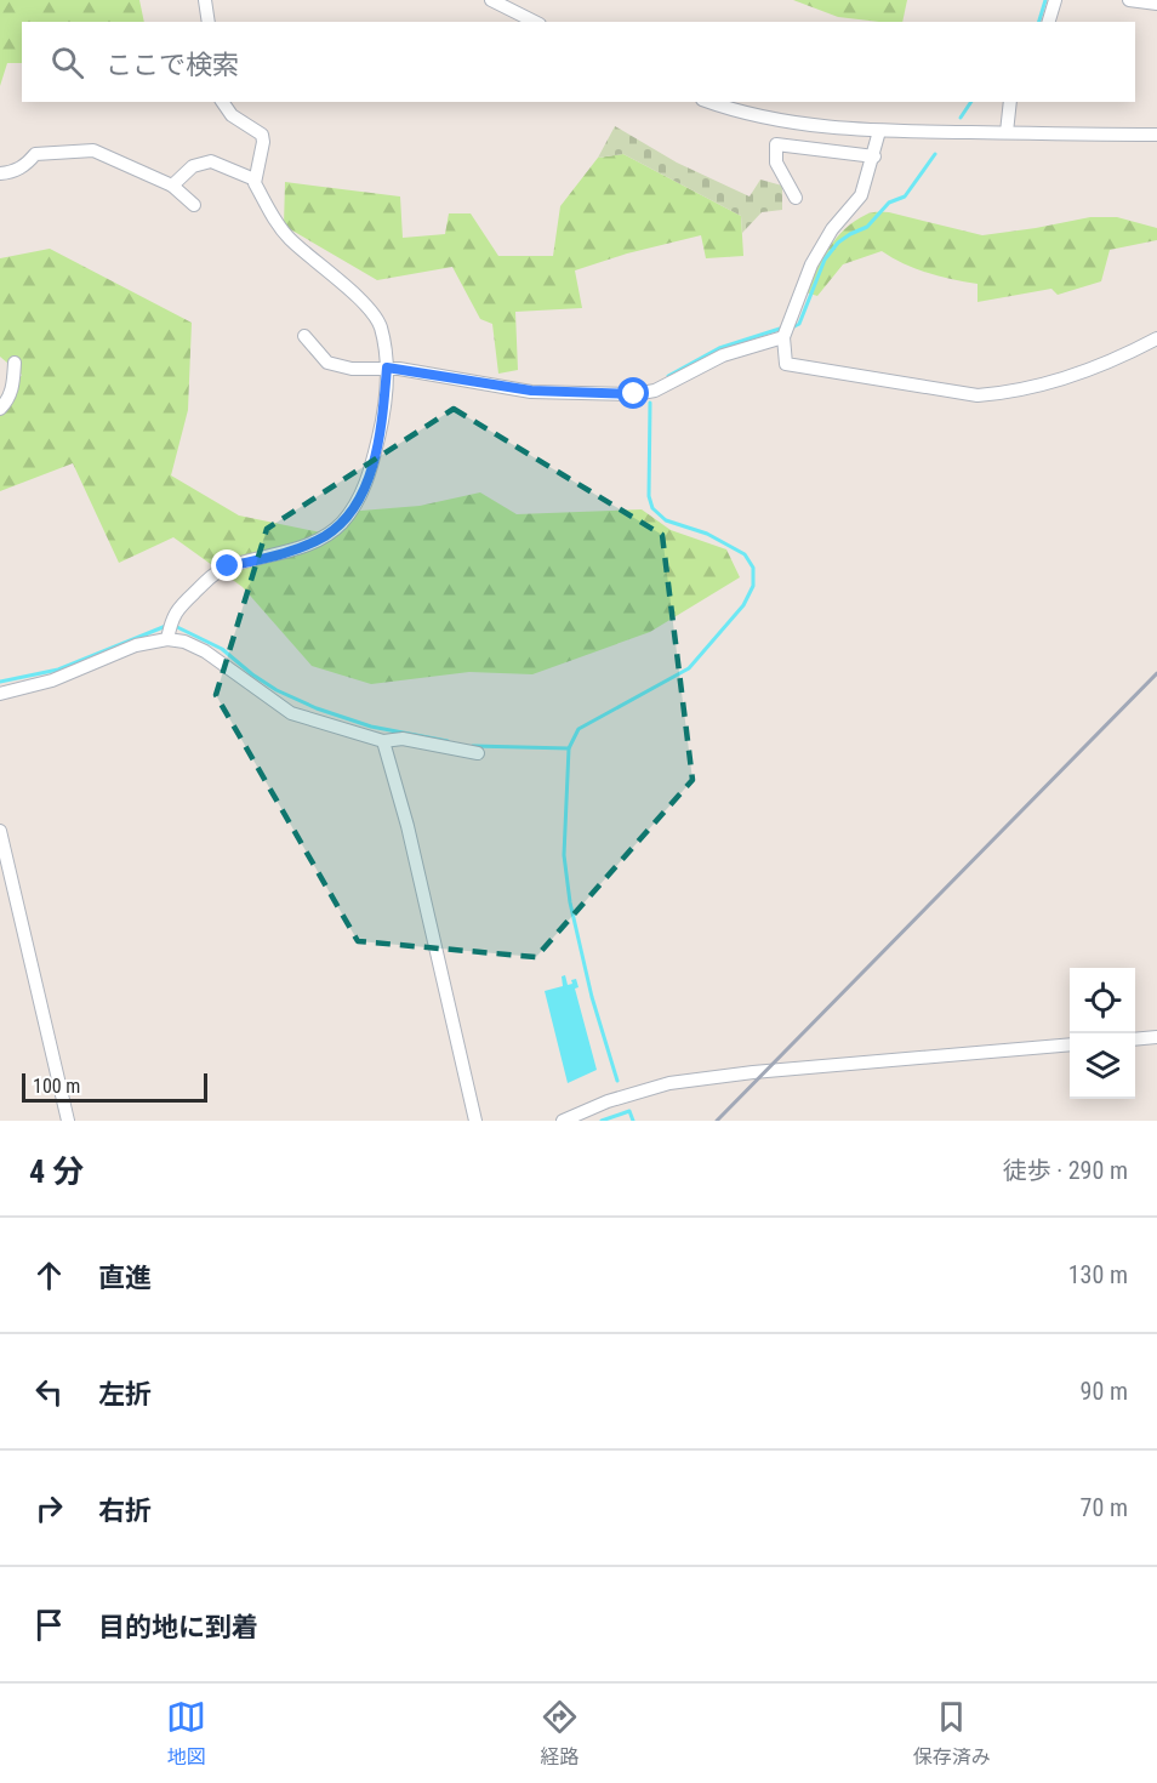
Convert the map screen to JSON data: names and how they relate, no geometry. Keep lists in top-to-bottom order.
{
  "scale_bar": "100 m",
  "page": {
    "search": "ここで検索",
    "scale": "100 m",
    "heading": ["4 分", "徒歩 · 290 m"],
    "list": [
      ["直進", "130 m"],
      ["左折", "90 m"],
      ["右折", "70 m"],
      "目的地に到着"
    ],
    "nav": ["地図", "経路", "保存済み"]
  }
}
